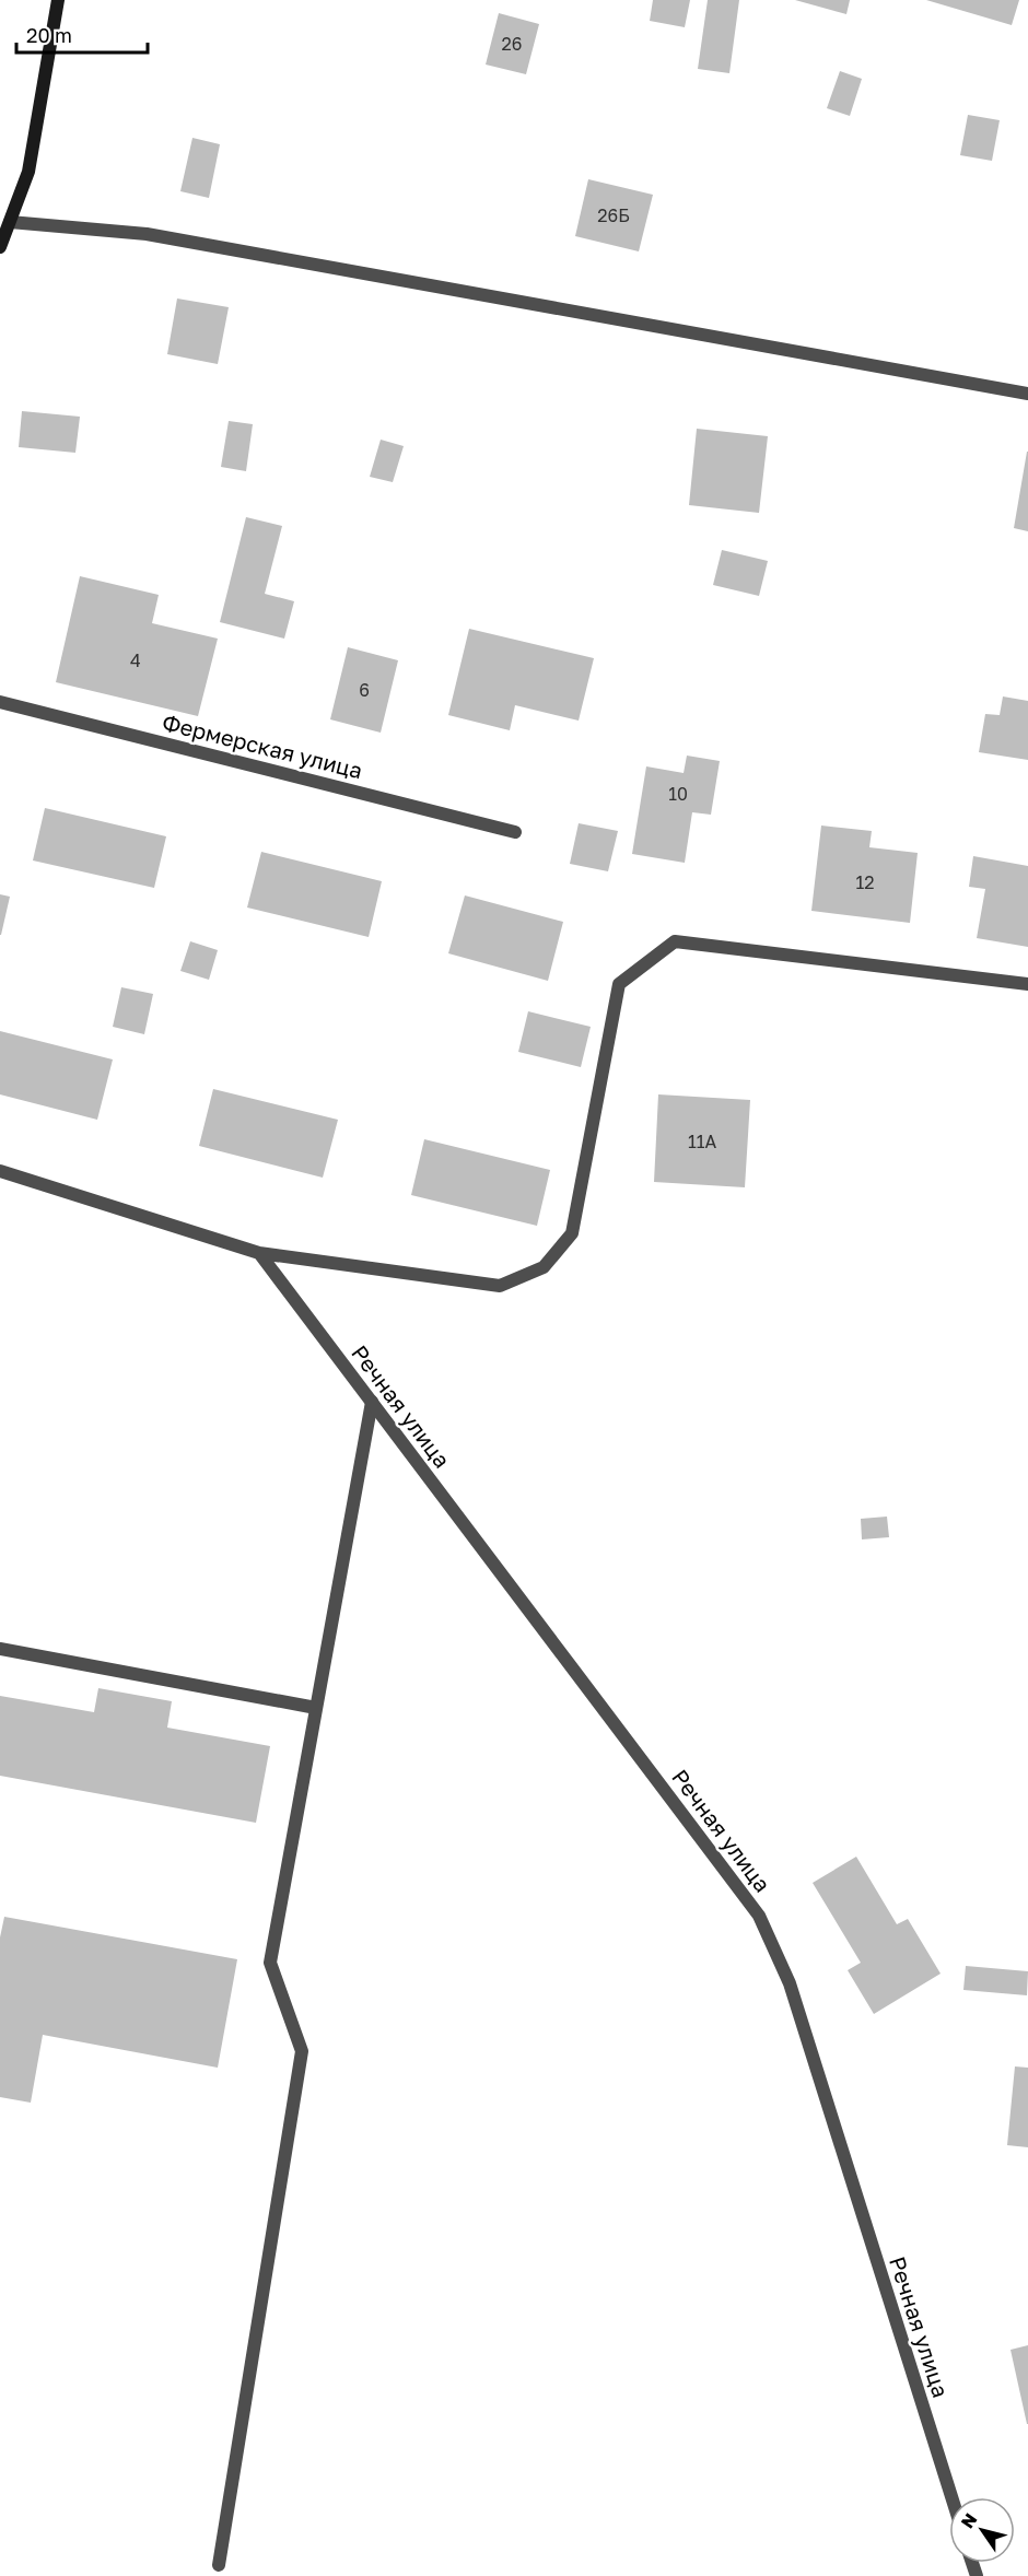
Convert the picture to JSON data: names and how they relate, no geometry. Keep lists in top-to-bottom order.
{
  "streets": {
    "street": ["Фермерская улица", "Речная улица"]
  },
  "house_numbers": [
    "26",
    "26Б",
    "4",
    "6",
    "10",
    "12",
    "11А"
  ],
  "scale_bar": "20 m",
  "north": "top left"
}
